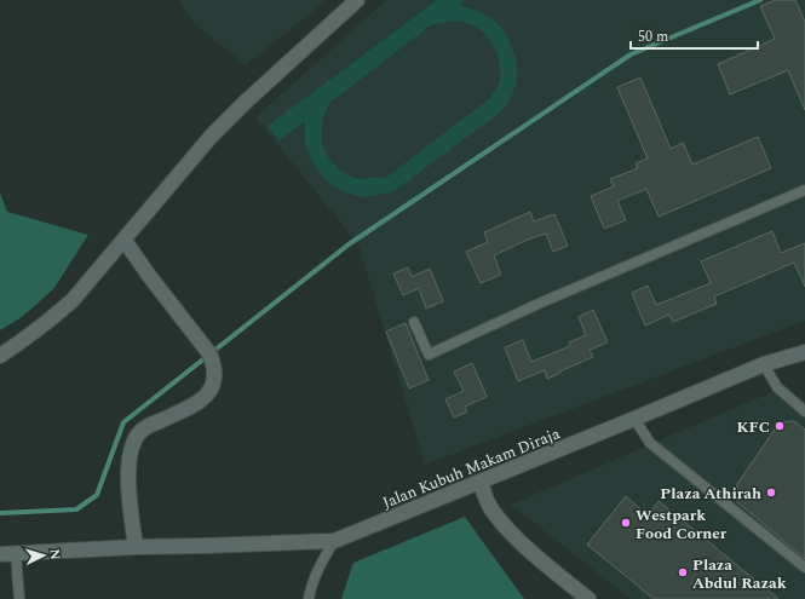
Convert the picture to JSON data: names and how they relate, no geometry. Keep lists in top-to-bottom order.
{
  "streets": {
    "street": ["Jalan Kubuh Makam Diraja"]
  },
  "places": [
    "KFC",
    "Plaza Athirah",
    "Westpark Food Corner",
    "Plaza Abdul Razak"
  ],
  "scale_bar": "50 m",
  "north": "right"
}
